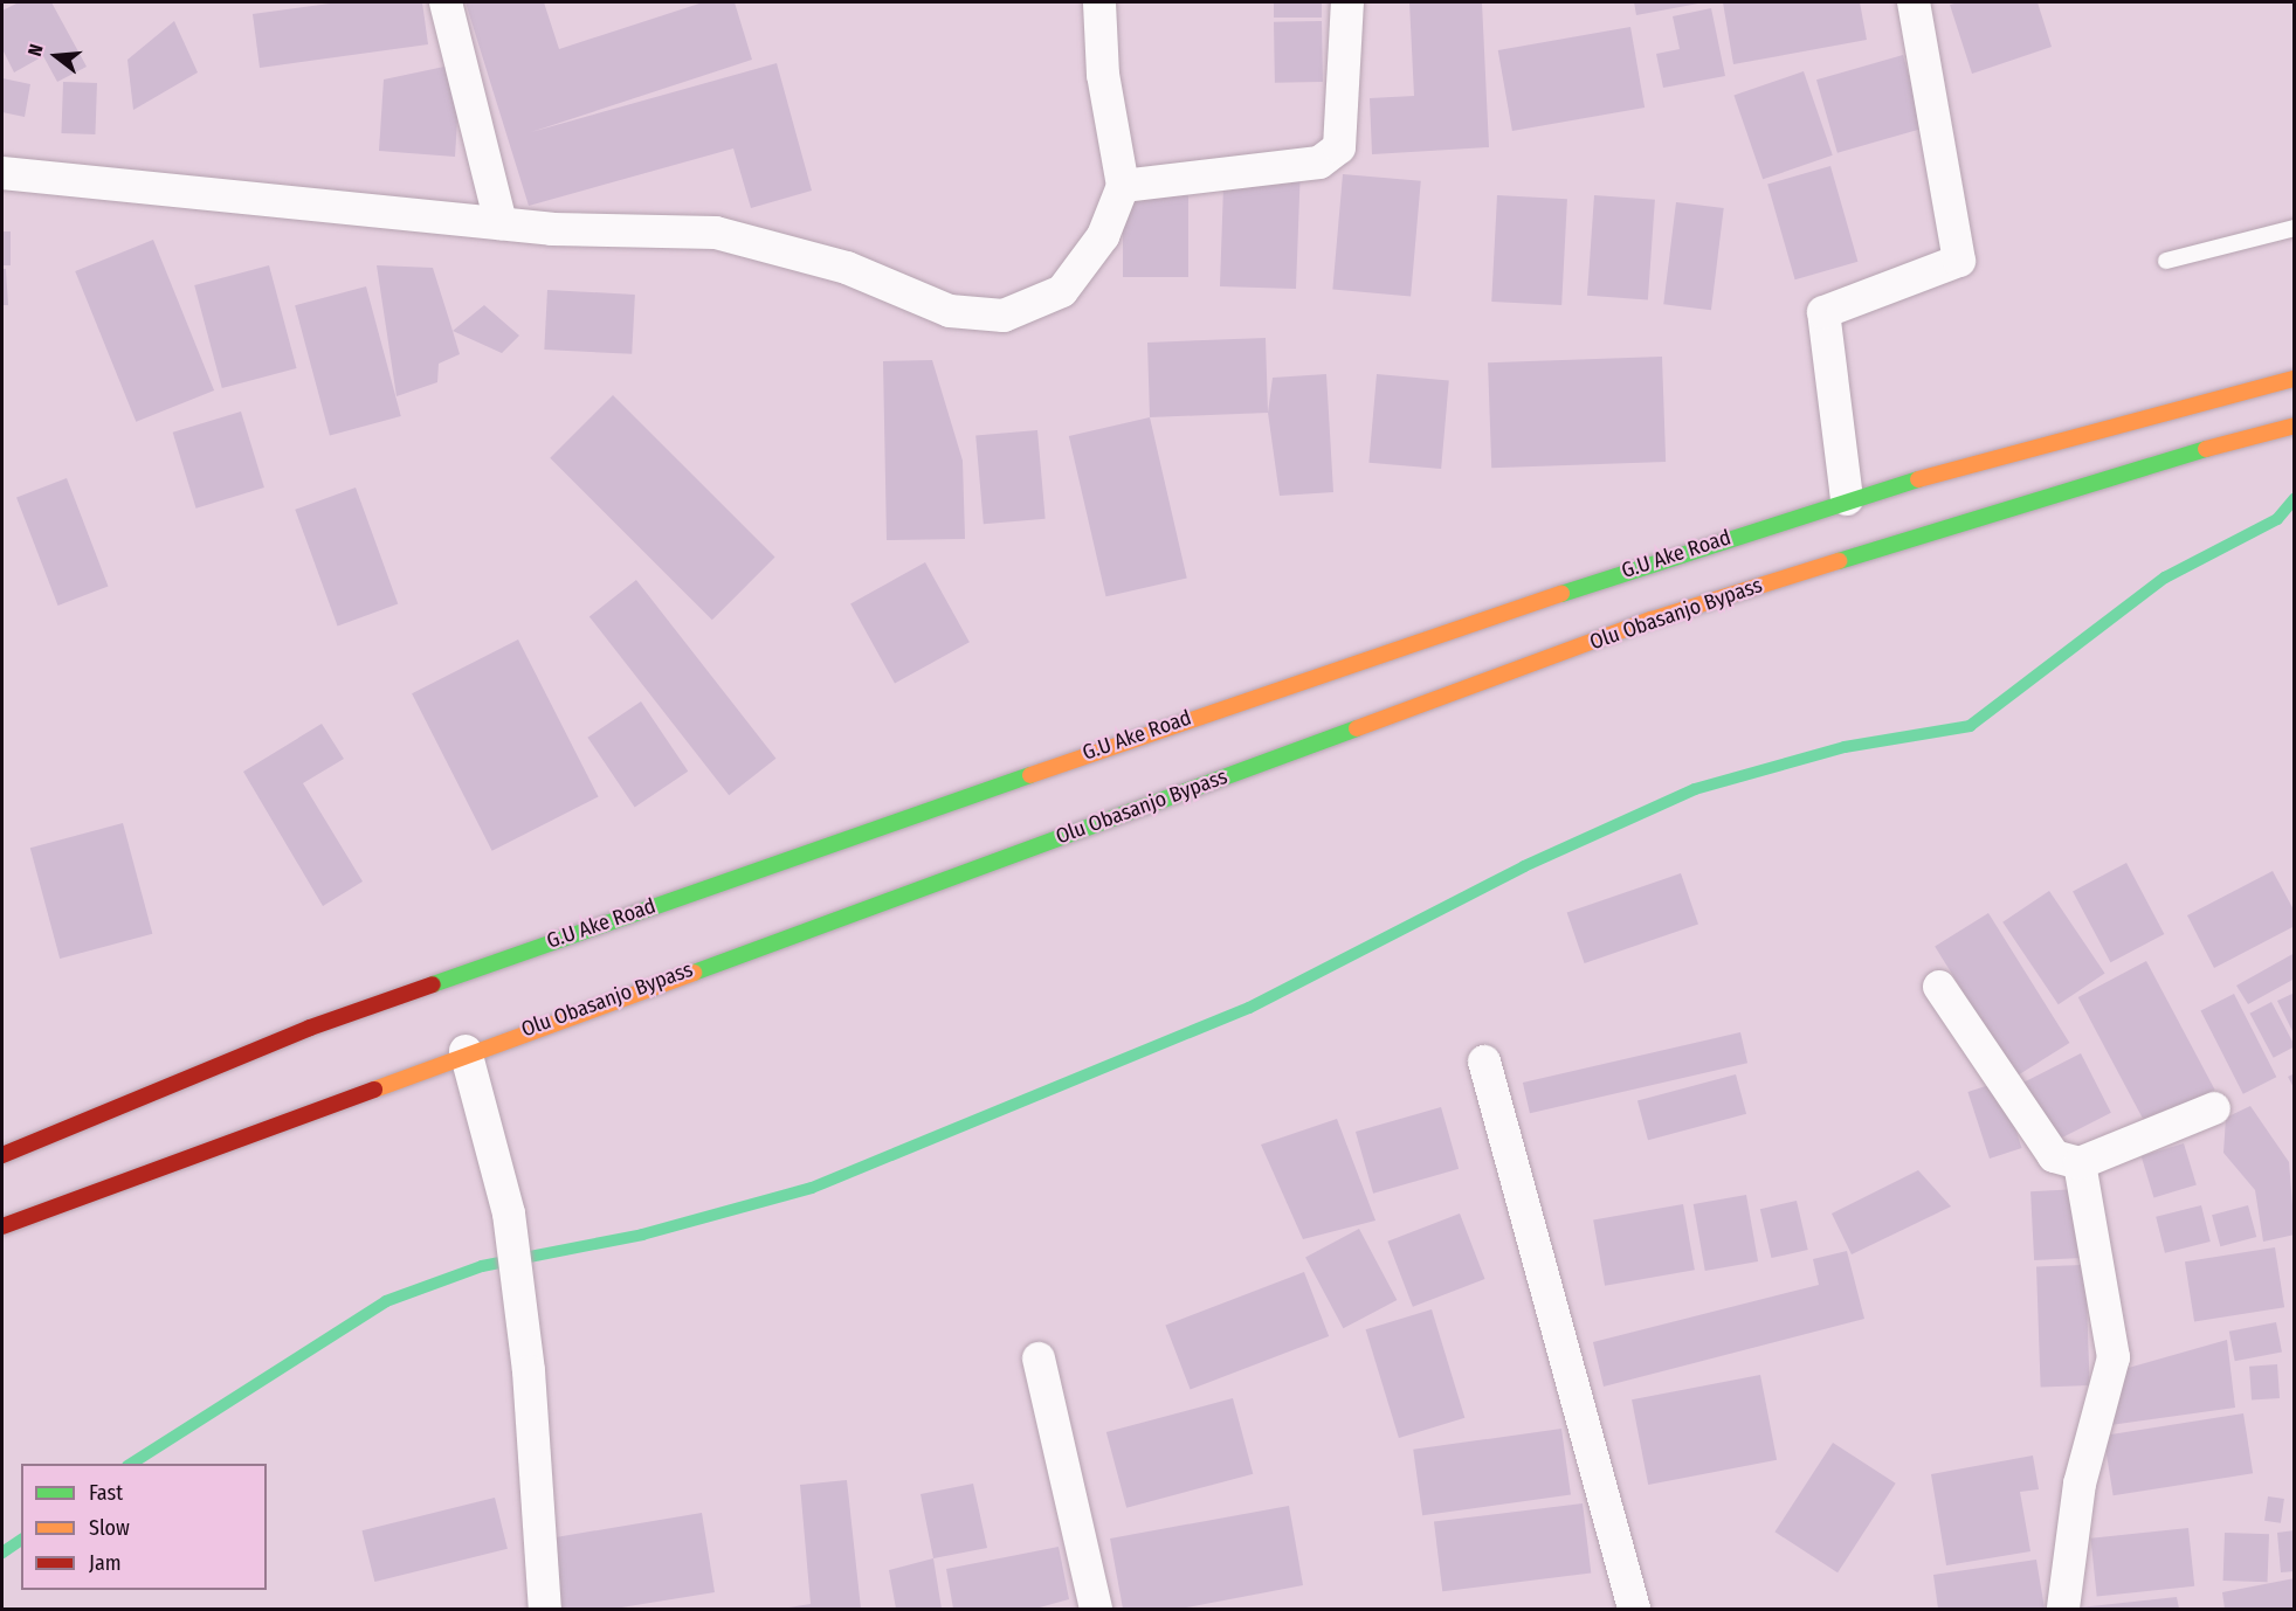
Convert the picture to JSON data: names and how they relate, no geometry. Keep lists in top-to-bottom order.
{
  "streets": {
    "main road": ["G.U Ake Road", "Olu Obasanjo Bypass"]
  },
  "legend": ["Fast", "Slow", "Jam"],
  "north": "left"
}
